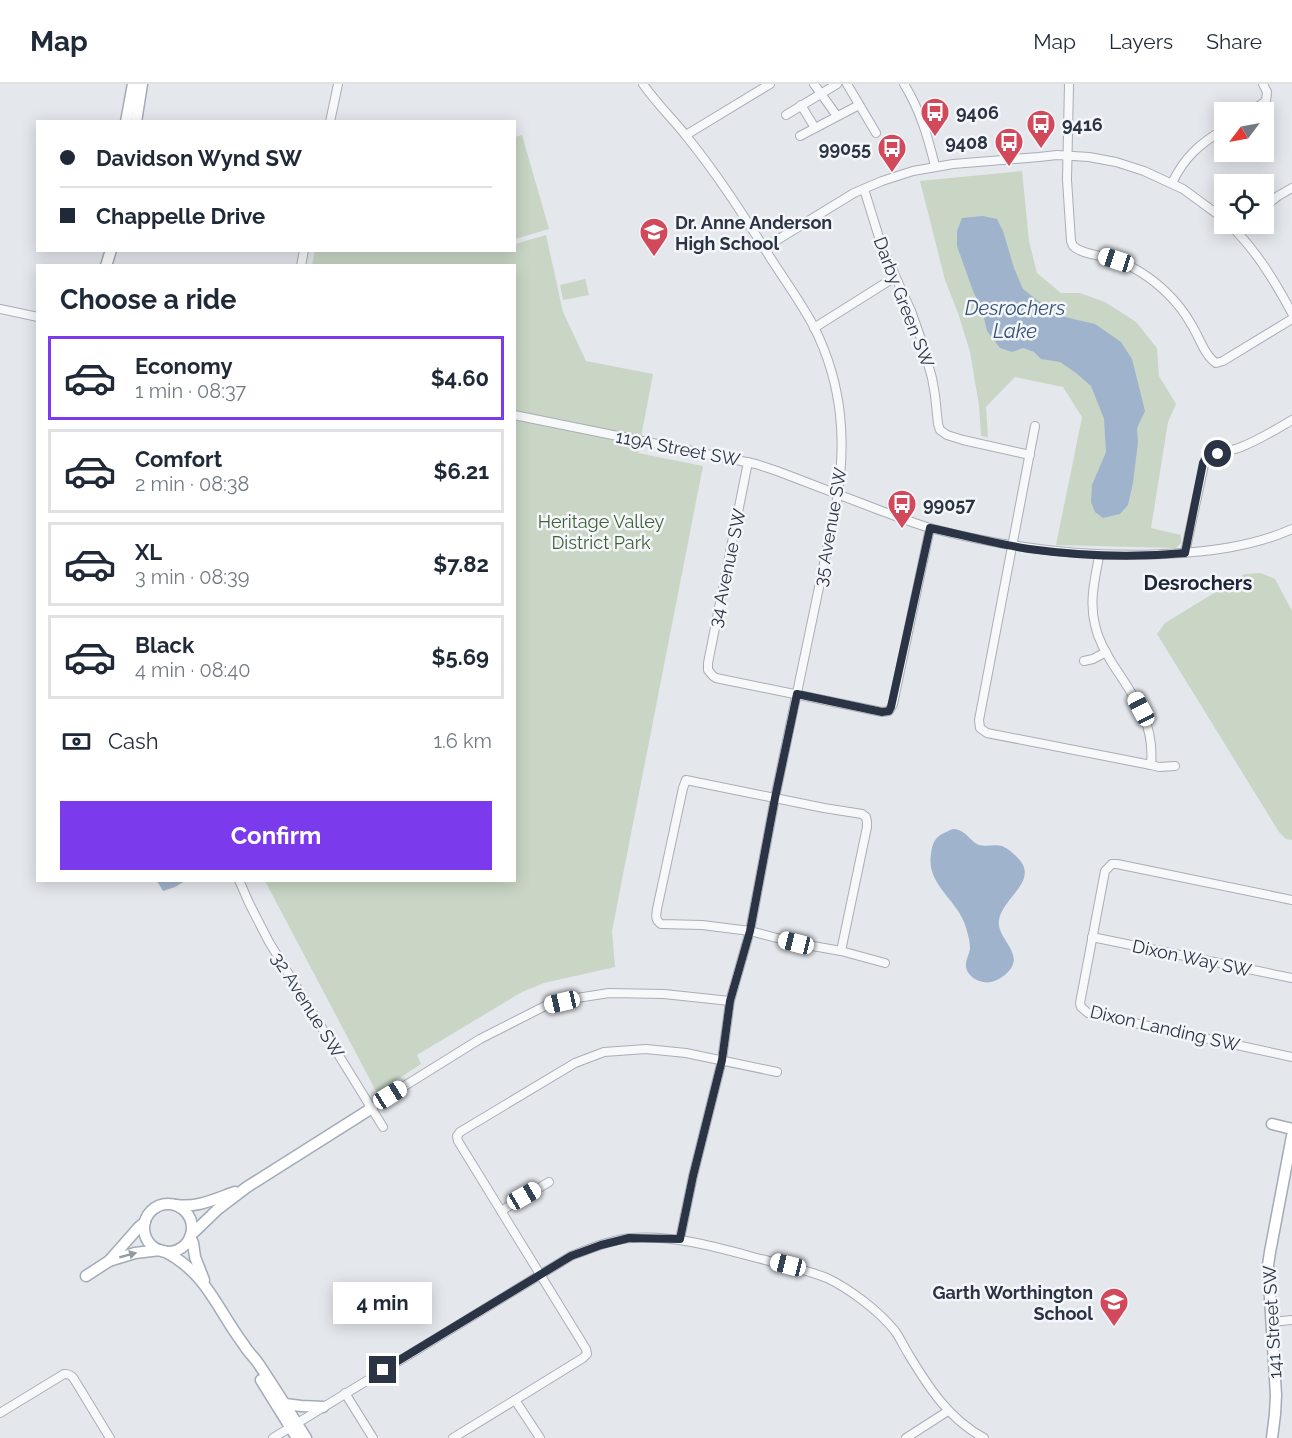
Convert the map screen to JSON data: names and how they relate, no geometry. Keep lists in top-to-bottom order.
{
  "streets": {
    "main road": ["141 Street SW"],
    "street": [
      "Darby Green SW",
      "119A Street SW",
      "35 Avenue SW",
      "34 Avenue SW",
      "Dixon Way SW",
      "32 Avenue SW",
      "Dixon Landing SW"
    ]
  },
  "crossings": [
    ["119A Street SW", "35 Avenue SW"],
    ["119A Street SW", "34 Avenue SW"],
    ["35 Avenue SW", "34 Avenue SW"],
    ["Dixon Way SW", "Dixon Landing SW"]
  ],
  "districts": ["Desrochers"],
  "water": ["Desrochers Lake"],
  "parks": ["Heritage Valley District Park"],
  "places": {
    "bus stop": [
      "9406",
      "9416",
      "9408",
      "99055",
      "99057"
    ],
    "school or university": ["Dr. Anne Anderson High School", "Garth Worthington School"]
  },
  "north": "bottom left",
  "page": {
    "header": "Map",
    "nav": ["Map", "Layers", "Share"],
    "banner": ["Davidson Wynd SW", "Chappelle Drive"],
    "heading": "Choose a ride",
    "list": [
      {
        "name": "Economy",
        "note": "1 min · 08:37",
        "value": "$4.60"
      },
      {
        "name": "Comfort",
        "note": "2 min · 08:38",
        "value": "$6.21"
      },
      {
        "name": "XL",
        "note": "3 min · 08:39",
        "value": "$7.82"
      },
      {
        "name": "Black",
        "note": "4 min · 08:40",
        "value": "$5.69"
      }
    ],
    "pay": ["Cash", "1.6 km"],
    "buttons": "Confirm",
    "bubble": "4 min"
  }
}
